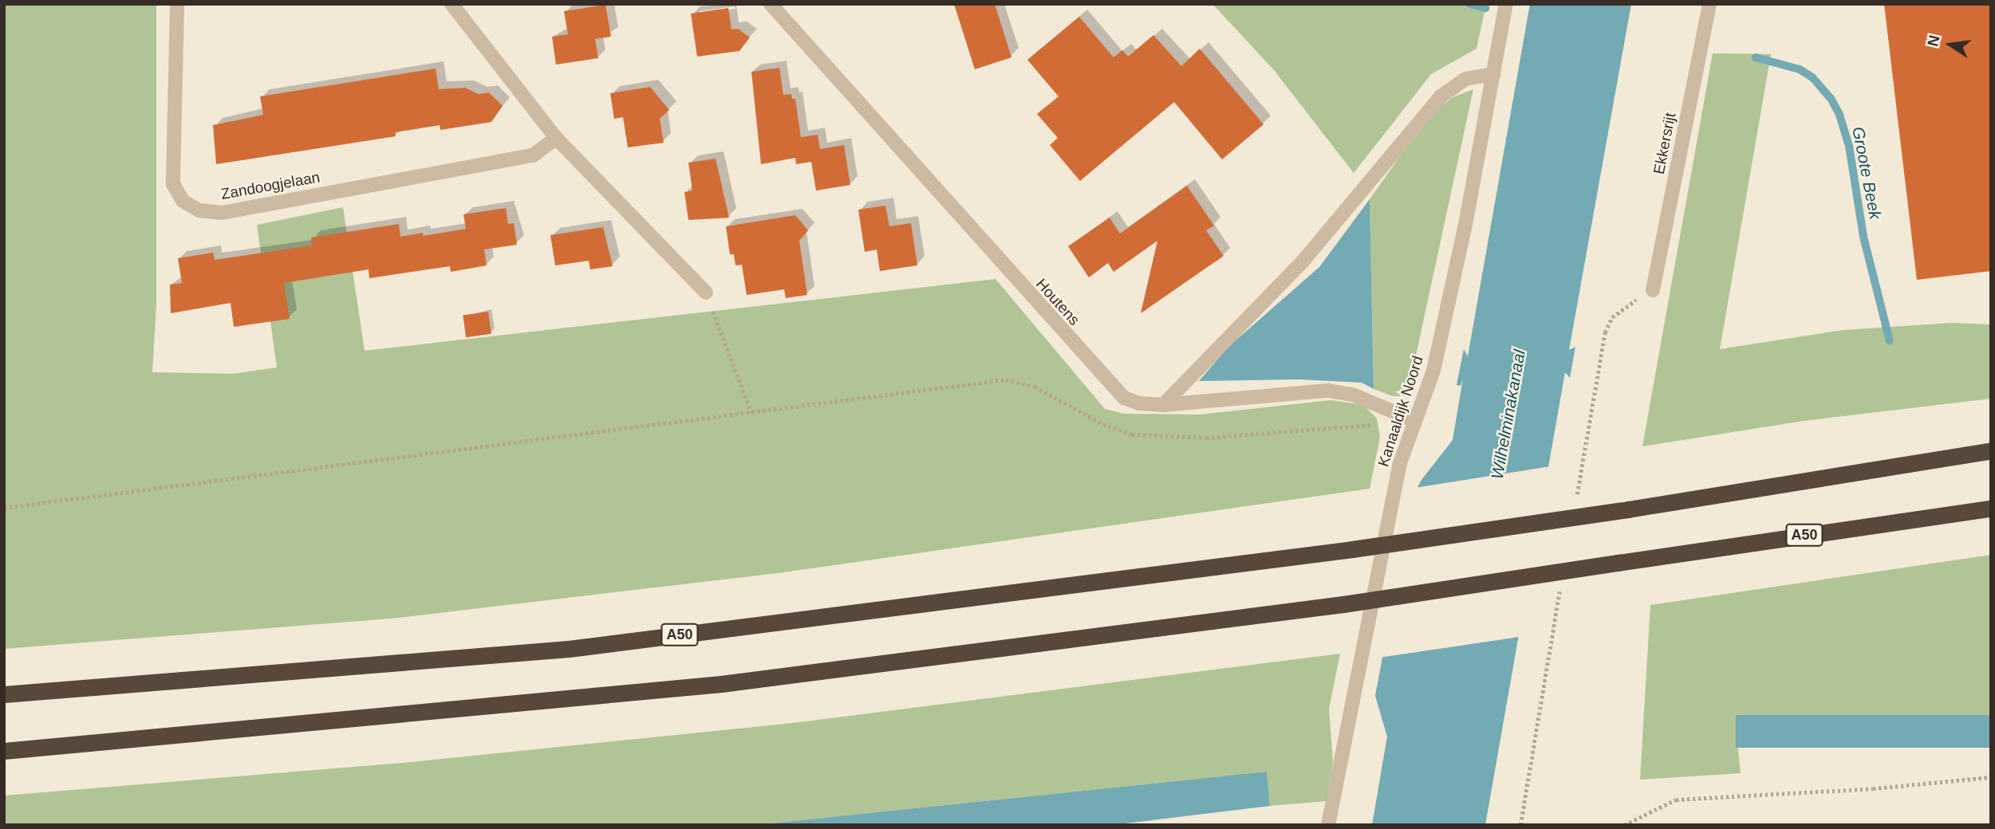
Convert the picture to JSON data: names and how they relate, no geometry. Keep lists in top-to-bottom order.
{
  "streets": {
    "highway": ["A50"],
    "street": [
      "Ekkersrijt",
      "Zandoogjelaan",
      "Houtens",
      "Kanaaldijk Noord"
    ]
  },
  "crossings": [
    ["Houtens", "Kanaaldijk Noord"]
  ],
  "water": ["Groote Beek", "Wilhelminakanaal"],
  "north": "left"
}
